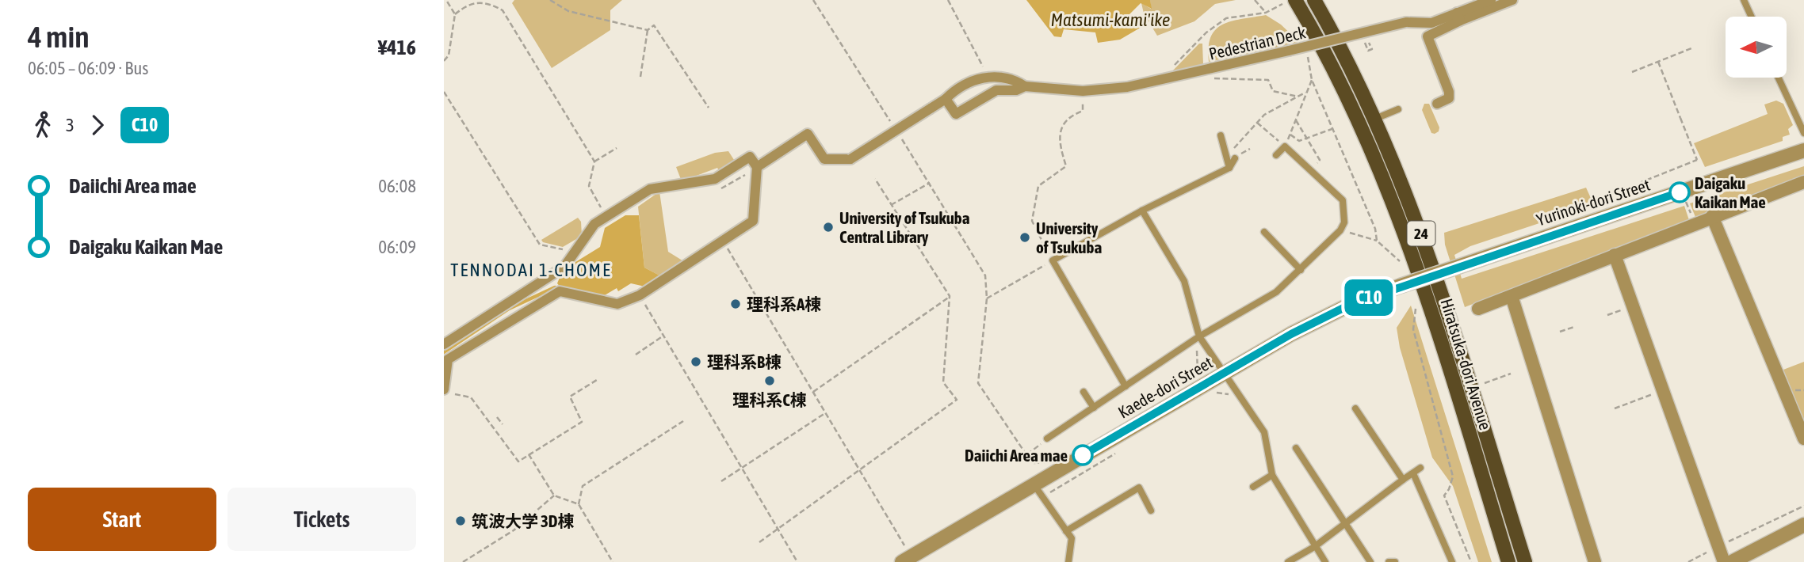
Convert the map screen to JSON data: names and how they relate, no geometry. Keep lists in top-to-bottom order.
{
  "streets": {
    "main road": ["24", "Hiratsuka-dori Avenue"],
    "street": ["Pedestrian Deck", "Yurinoki-dori Street", "Kaede-dori Street"]
  },
  "crossings": [
    ["Yurinoki-dori Street", "Kaede-dori Street"]
  ],
  "districts": ["TENNODAI 1-CHOME"],
  "water": ["Matsumi-kami'ike"],
  "places": [
    "Daigaku Kaikan Mae",
    "University of Tsukuba Central Library",
    "University of Tsukuba",
    "理科系A棟",
    "理科系B棟",
    "理科系C棟",
    "Daiichi Area mae",
    "筑波大学 3D棟"
  ],
  "lines": ["bus line C10"],
  "north": "left",
  "page": {
    "heading": ["4 min", "06:05 – 06:09 · Bus", "¥416"],
    "on_map": "C10",
    "legs": ["3", "C10"],
    "list": [
      {
        "name": "Daiichi Area mae",
        "value": "06:08"
      },
      {
        "name": "Daigaku Kaikan Mae",
        "value": "06:09"
      }
    ],
    "buttons": ["Start", "Tickets"]
  }
}
